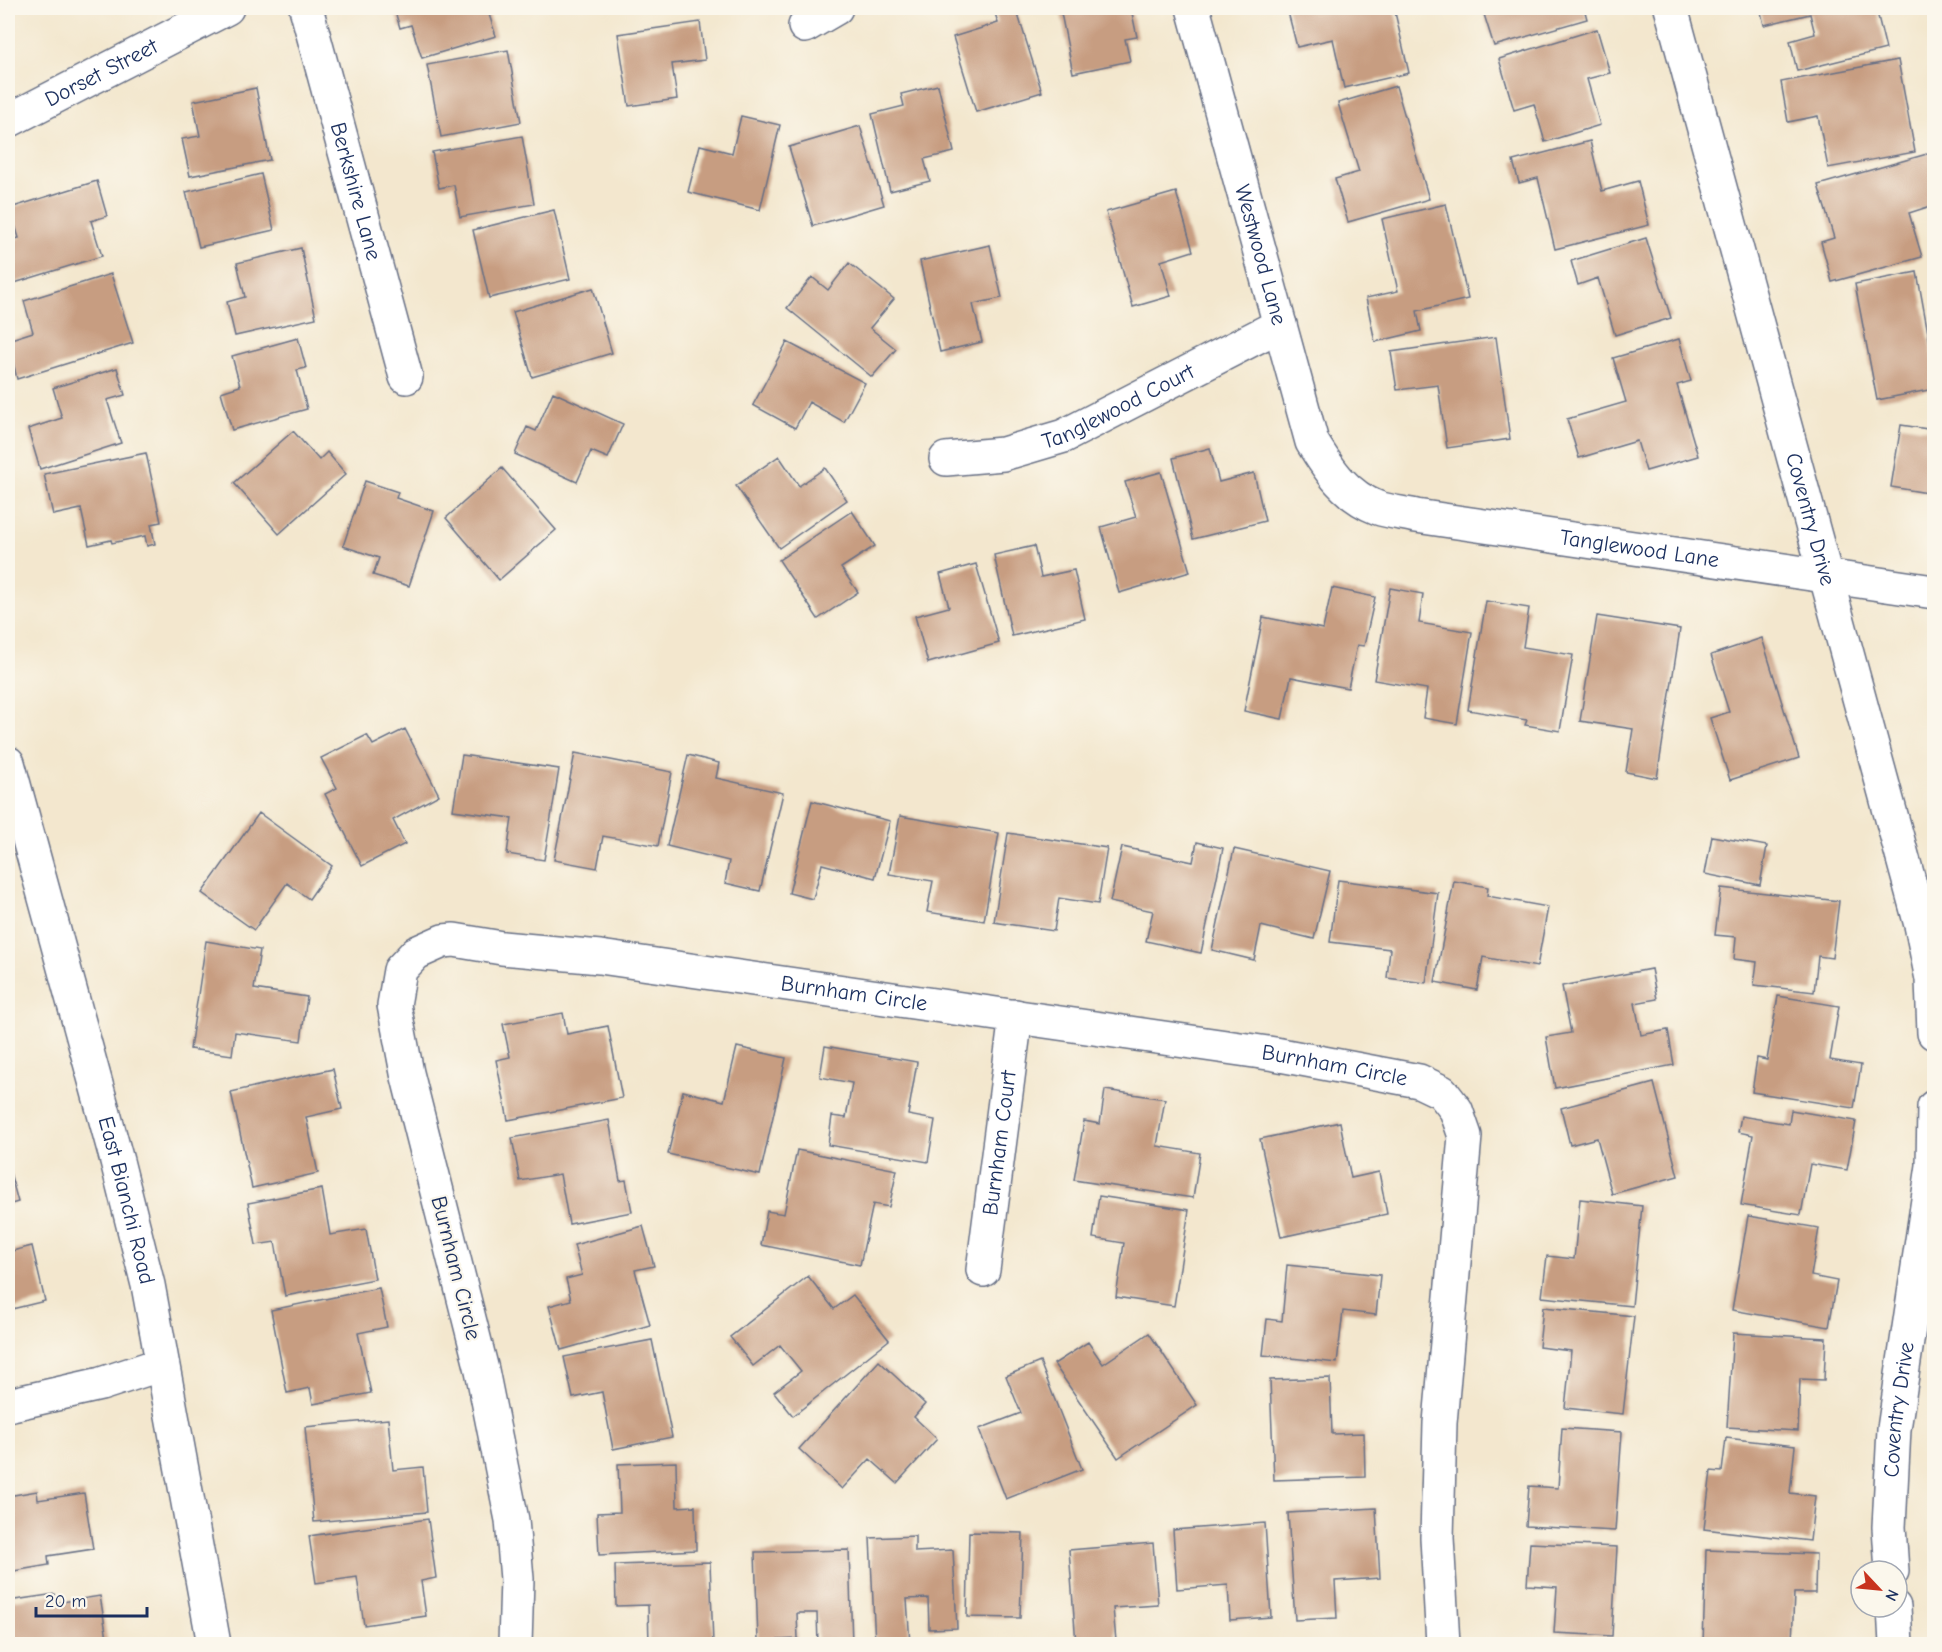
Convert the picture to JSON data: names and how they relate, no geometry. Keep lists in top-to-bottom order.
{
  "streets": {
    "street": [
      "Dorset Street",
      "Berkshire Lane",
      "Westwood Lane",
      "Tanglewood Court",
      "Coventry Drive",
      "Tanglewood Lane",
      "Burnham Circle",
      "Burnham Court",
      "East Bianchi Road"
    ]
  },
  "crossings": [
    ["Westwood Lane", "Tanglewood Court"],
    ["Westwood Lane", "Tanglewood Lane"],
    ["Coventry Drive", "Tanglewood Lane"],
    ["Burnham Circle", "Burnham Court"]
  ],
  "scale_bar": "20 m",
  "north": "bottom right"
}
